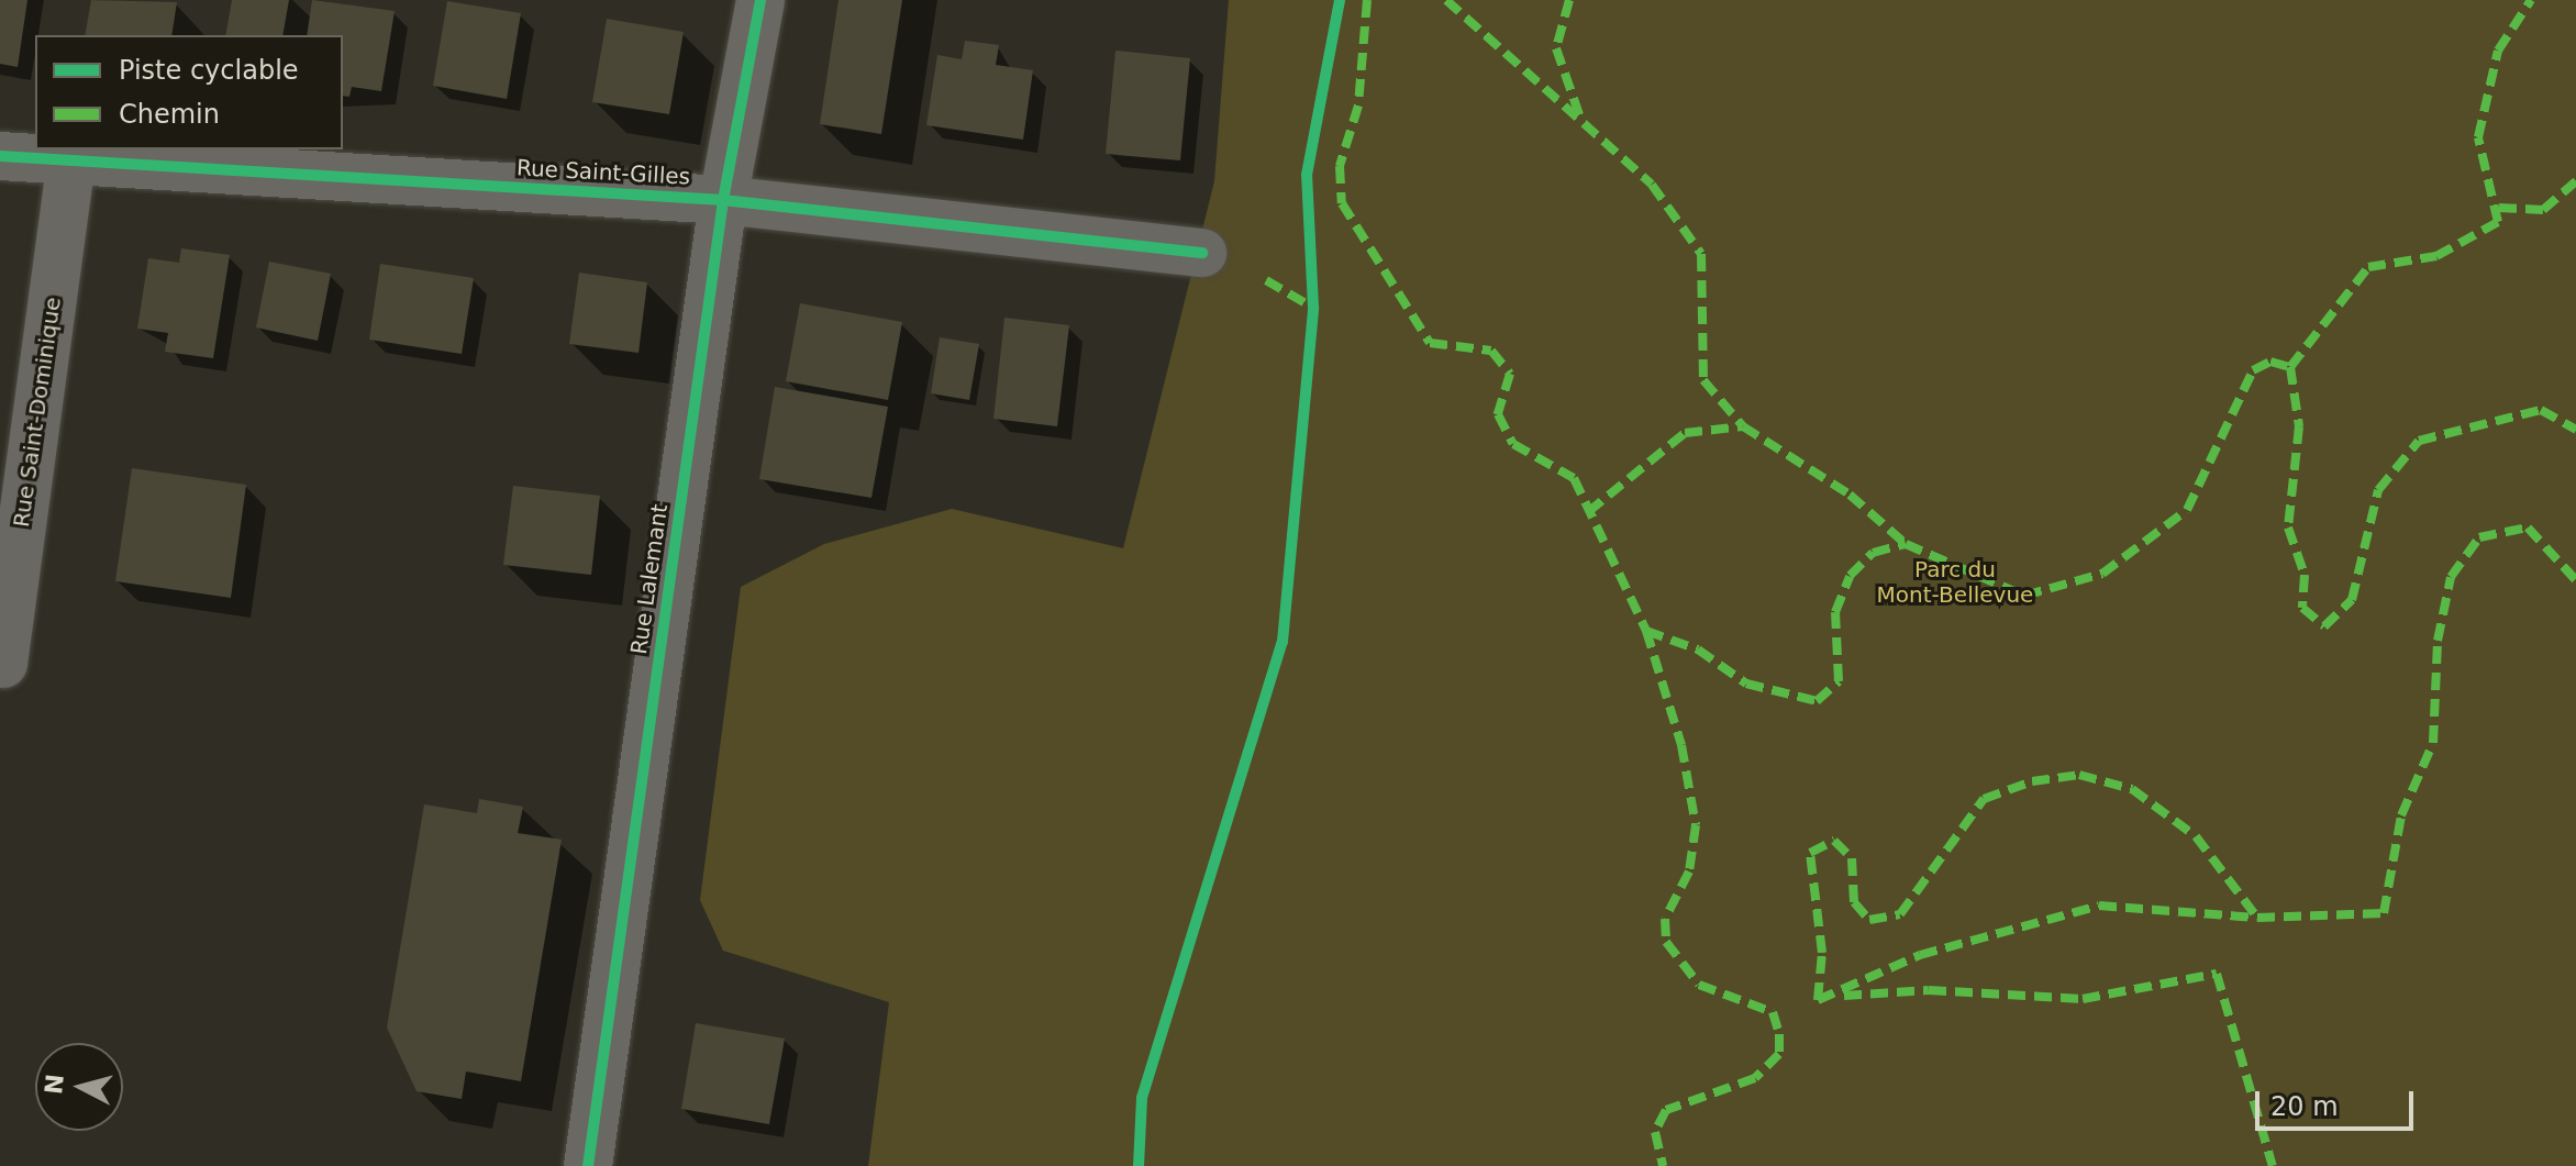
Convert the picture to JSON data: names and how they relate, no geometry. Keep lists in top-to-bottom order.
{
  "streets": {
    "street": ["Rue Saint-Gilles", "Rue Saint-Dominique", "Rue Lalemant"]
  },
  "crossings": [
    ["Rue Saint-Gilles", "Rue Saint-Dominique"],
    ["Rue Saint-Gilles", "Rue Lalemant"]
  ],
  "parks": ["Parc du Mont-Bellevue"],
  "legend": ["Piste cyclable", "Chemin"],
  "scale_bar": "20 m",
  "north": "left"
}
